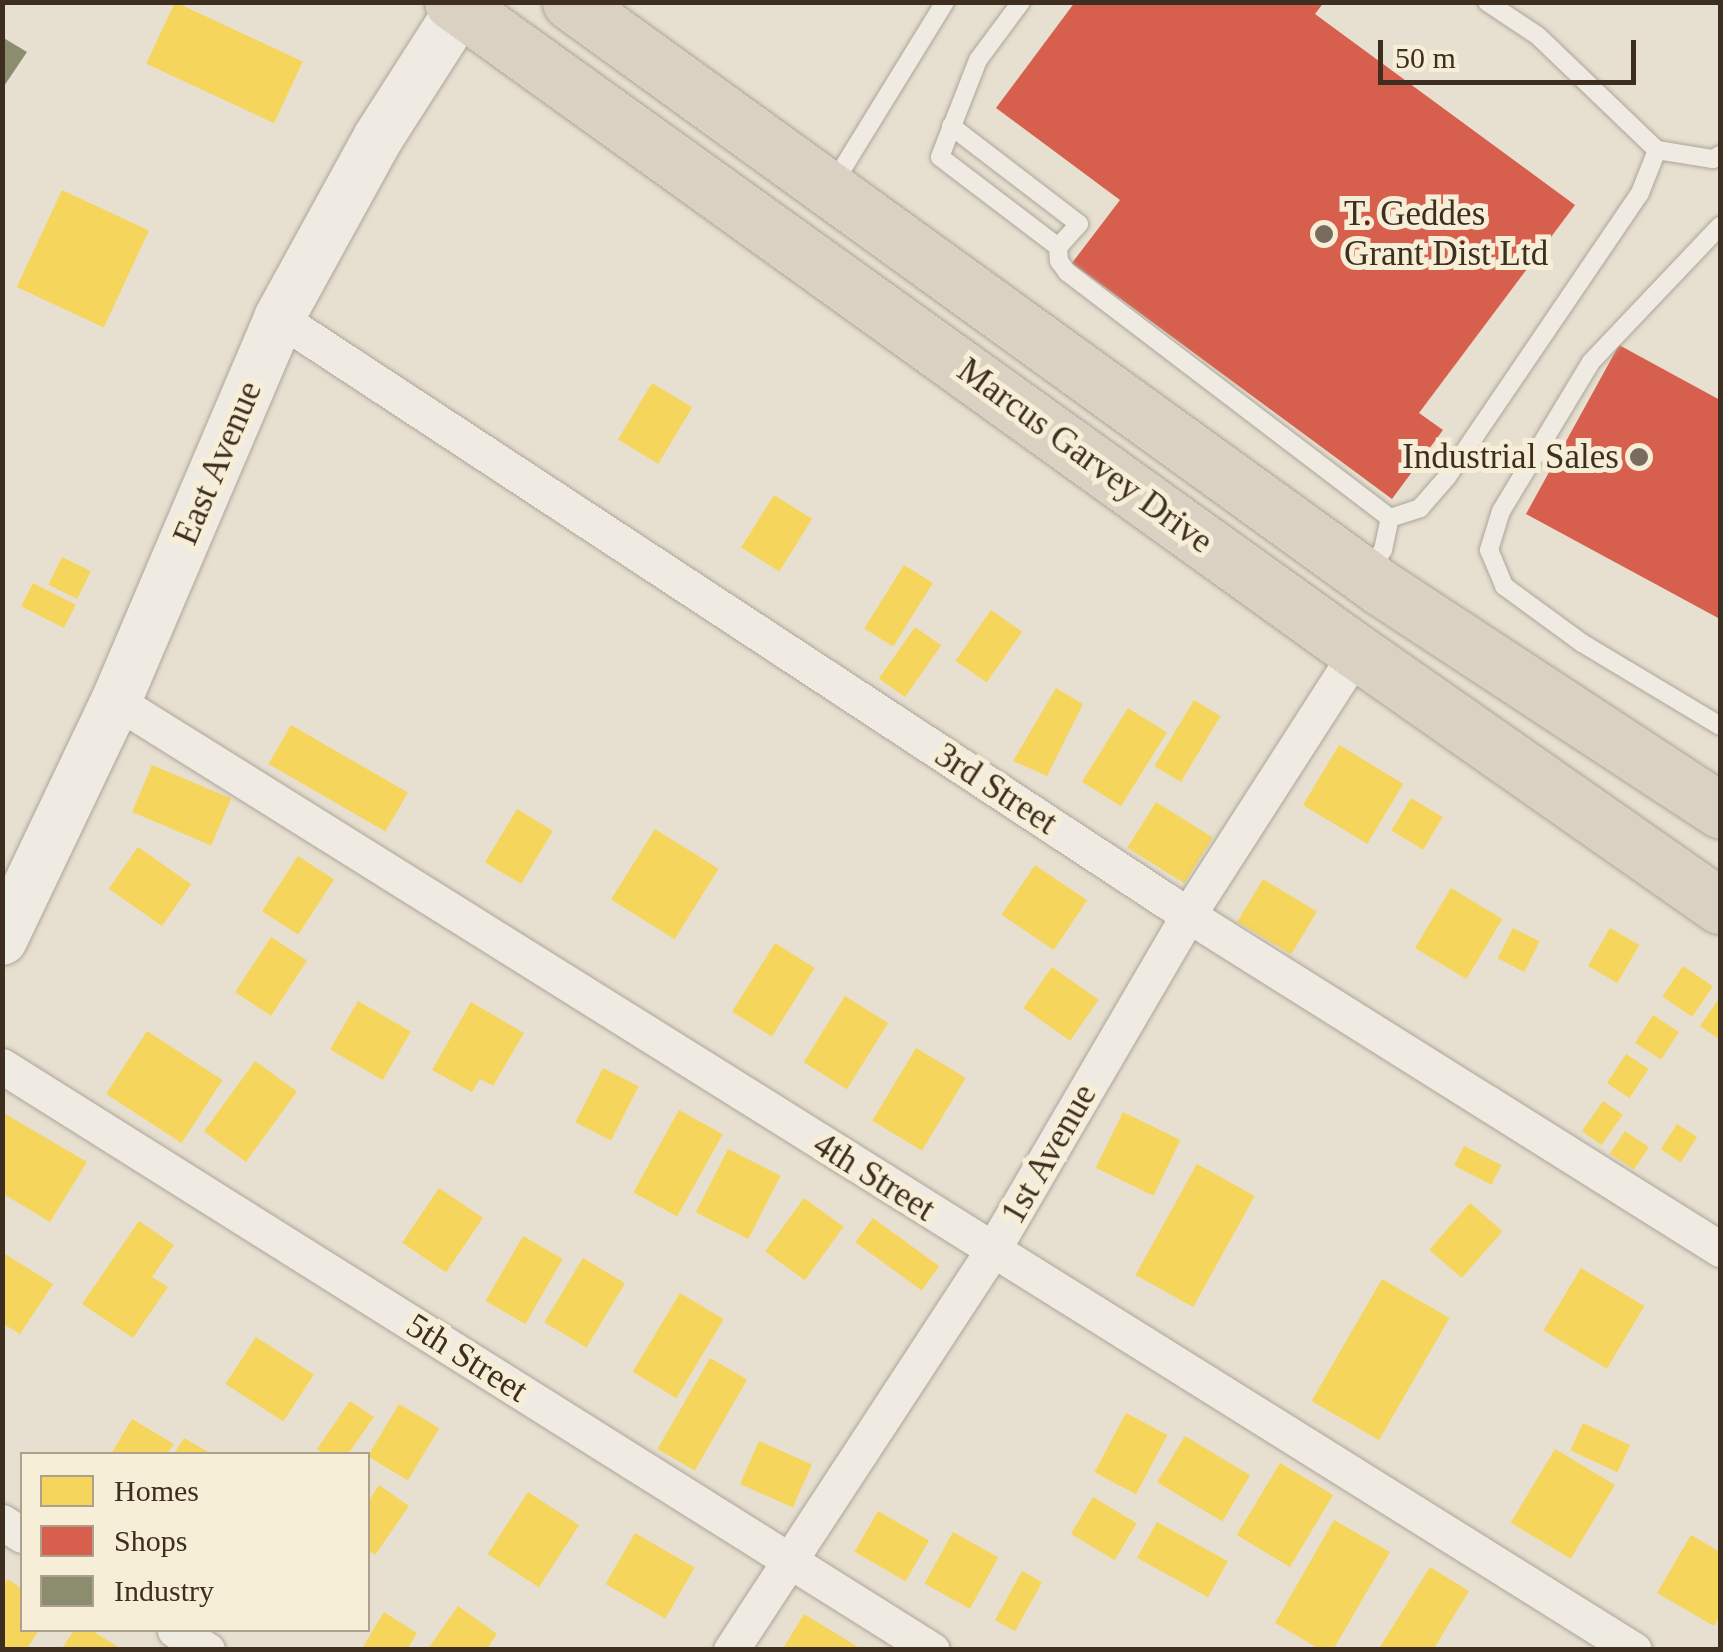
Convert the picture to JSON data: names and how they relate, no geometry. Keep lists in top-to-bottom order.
{
  "streets": {
    "highway": ["Marcus Garvey Drive"],
    "main road": ["East Avenue"],
    "street": [
      "3rd Street",
      "1st Avenue",
      "4th Street",
      "5th Street"
    ]
  },
  "crossings": [
    ["Marcus Garvey Drive", "East Avenue"],
    ["Marcus Garvey Drive", "1st Avenue"],
    ["East Avenue", "3rd Street"],
    ["East Avenue", "4th Street"],
    ["3rd Street", "1st Avenue"],
    ["1st Avenue", "4th Street"],
    ["1st Avenue", "5th Street"]
  ],
  "places": ["T. Geddes Grant Dist Ltd", "Industrial Sales"],
  "legend": ["Homes", "Shops", "Industry"],
  "scale_bar": "50 m"
}
